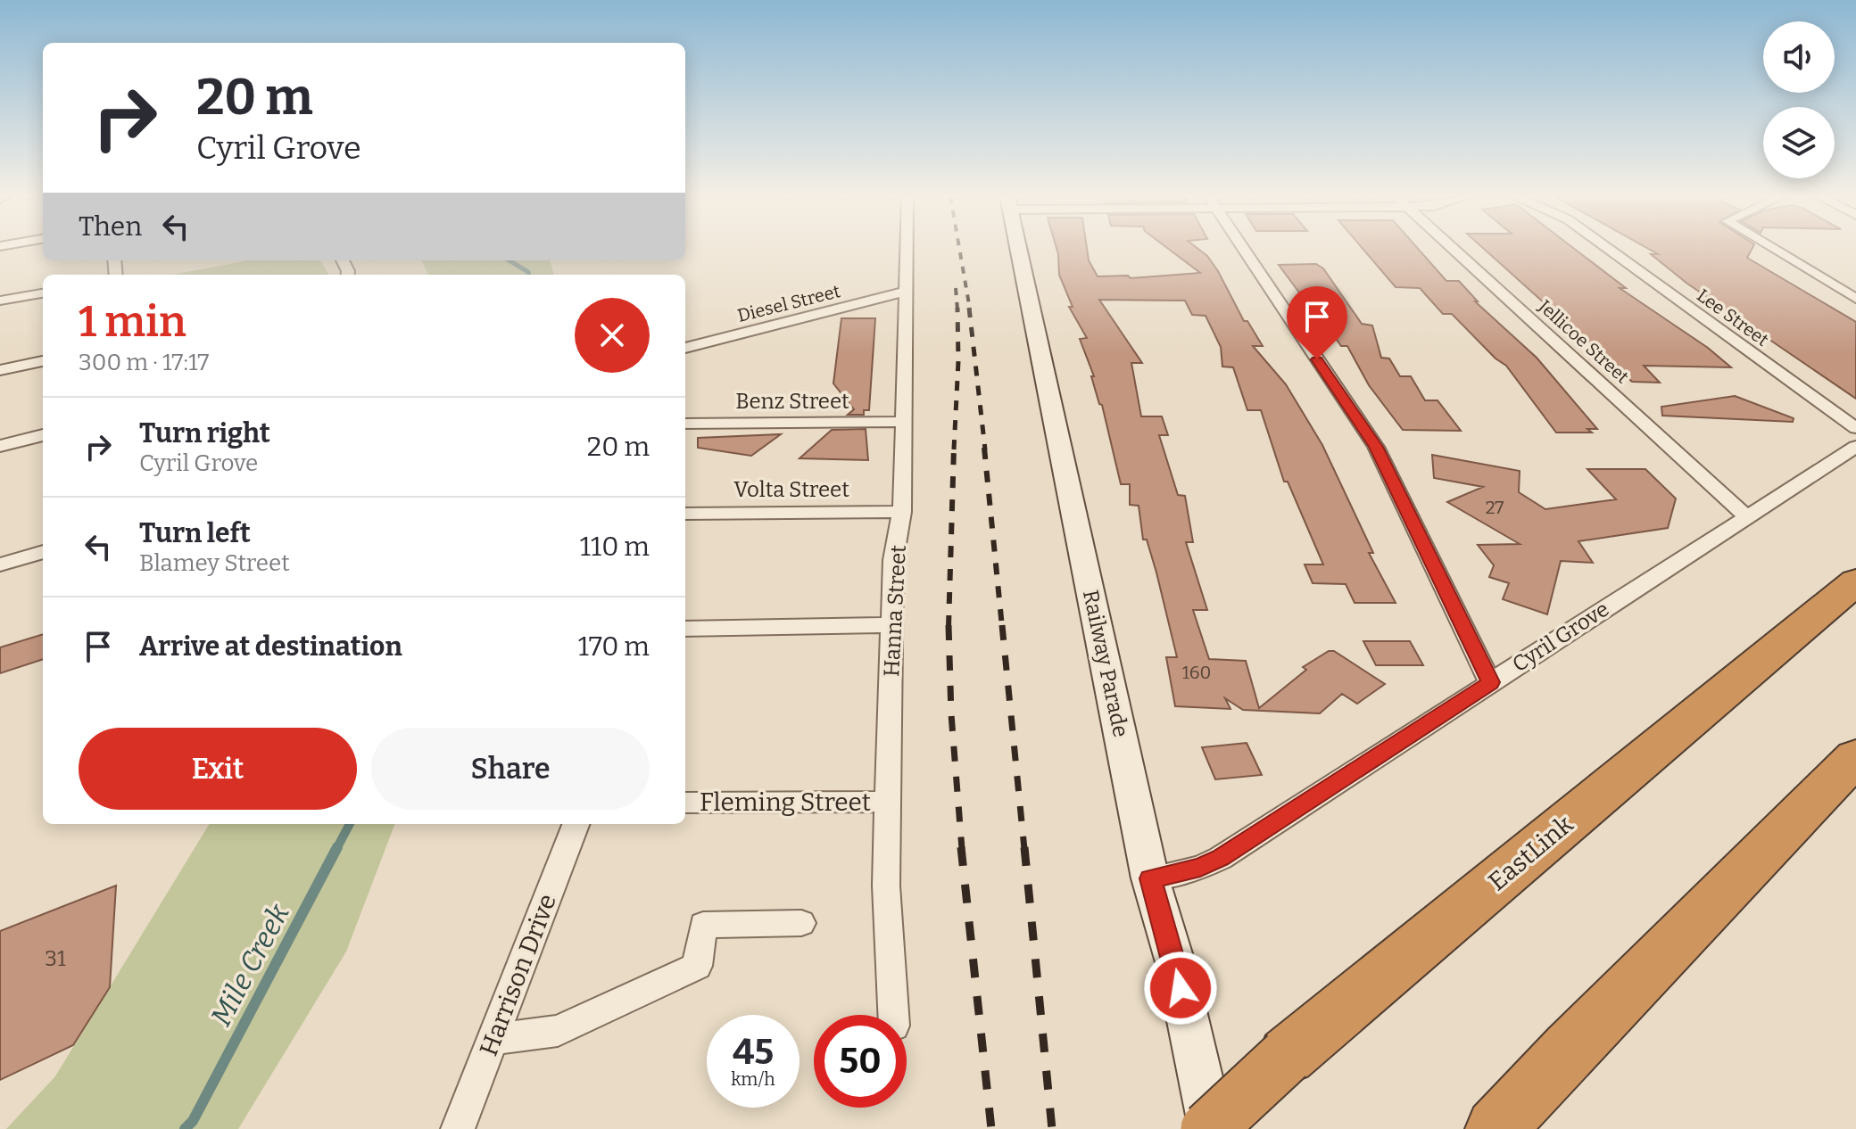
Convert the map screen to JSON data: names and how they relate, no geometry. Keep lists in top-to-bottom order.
{
  "streets": {
    "highway": ["EastLink"],
    "main road": ["Railway Parade"],
    "street": [
      "Diesel Street",
      "Lee Street",
      "Jellicoe Street",
      "Benz Street",
      "Volta Street",
      "Hanna Street",
      "Cyril Grove",
      "Fleming Street",
      "Harrison Drive"
    ]
  },
  "crossings": [
    ["Diesel Street", "Hanna Street"],
    ["Jellicoe Street", "Cyril Grove"],
    ["Benz Street", "Hanna Street"],
    ["Volta Street", "Hanna Street"],
    ["Hanna Street", "Fleming Street"],
    ["Cyril Grove", "Railway Parade"],
    ["Railway Parade", "EastLink"]
  ],
  "water": ["Mile Creek"],
  "house_numbers": ["27", "160", "31"],
  "page": {
    "turn": ["20 m", "Cyril Grove"],
    "then": "Then",
    "heading": ["1 min", "300 m · 17:17"],
    "list": [
      {
        "name": "Turn right",
        "note": "Cyril Grove",
        "value": "20 m"
      },
      {
        "name": "Turn left",
        "note": "Blamey Street",
        "value": "110 m"
      },
      {
        "name": "Arrive at destination",
        "value": "170 m"
      }
    ],
    "buttons": ["Exit", "Share"],
    "speed": "45 km/h",
    "limit": "50"
  }
}
